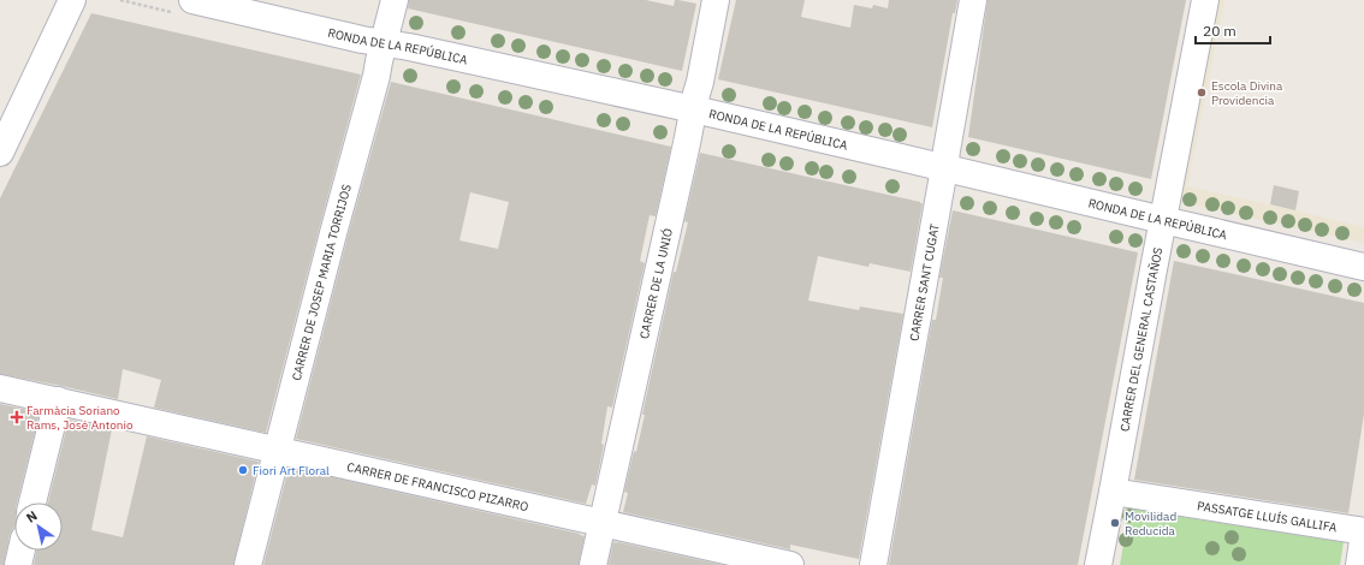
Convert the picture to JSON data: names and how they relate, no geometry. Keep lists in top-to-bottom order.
{
  "streets": {
    "street": [
      "RONDA DE LA REPÚBLICA",
      "CARRER DE JOSEP MARIA TORRIJOS",
      "CARRER DE LA UNIÓ",
      "CARRER SANT CUGAT",
      "CARRER DEL GENERAL CASTAÑOS",
      "CARRER DE FRANCISCO PIZARRO",
      "PASSATGE LLUÍS GALLIFA"
    ]
  },
  "crossings": [
    ["RONDA DE LA REPÚBLICA", "CARRER DE JOSEP MARIA TORRIJOS"],
    ["RONDA DE LA REPÚBLICA", "CARRER DE LA UNIÓ"],
    ["RONDA DE LA REPÚBLICA", "CARRER SANT CUGAT"],
    ["RONDA DE LA REPÚBLICA", "CARRER DEL GENERAL CASTAÑOS"],
    ["CARRER DE JOSEP MARIA TORRIJOS", "CARRER DE FRANCISCO PIZARRO"],
    ["CARRER DE LA UNIÓ", "CARRER DE FRANCISCO PIZARRO"],
    ["CARRER DEL GENERAL CASTAÑOS", "PASSATGE LLUÍS GALLIFA"]
  ],
  "places": {
    "other": ["Escola Divina Providencia", "Fiori Art Floral", "Movilidad Reducida"],
    "health": ["Farmàcia Soriano Rams, José Antonio"]
  },
  "scale_bar": "20 m",
  "north": "top left"
}
